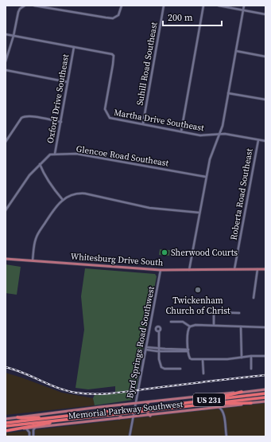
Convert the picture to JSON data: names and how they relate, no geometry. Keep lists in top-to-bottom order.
{
  "streets": {
    "highway": ["US 231", "Memorial Parkway Southwest"],
    "main road": ["Whitesburg Drive South"],
    "street": [
      "Suhill Road Southeast",
      "Oxford Drive Southeast",
      "Martha Drive Southeast",
      "Glencoe Road Southeast",
      "Roberta Road Southeast",
      "Byrd Springs Road Southwest"
    ]
  },
  "crossings": [
    ["Suhill Road Southeast", "Martha Drive Southeast"],
    ["Oxford Drive Southeast", "Martha Drive Southeast"],
    ["Oxford Drive Southeast", "Glencoe Road Southeast"],
    ["Martha Drive Southeast", "Roberta Road Southeast"],
    ["Roberta Road Southeast", "Whitesburg Drive South"],
    ["Whitesburg Drive South", "Byrd Springs Road Southwest"],
    ["Byrd Springs Road Southwest", "Memorial Parkway Southwest"]
  ],
  "places": ["Sherwood Courts", "Twickenham Church of Christ"],
  "scale_bar": "200 m"
}
